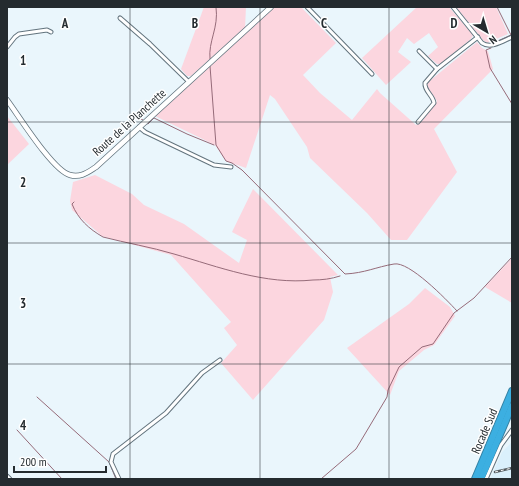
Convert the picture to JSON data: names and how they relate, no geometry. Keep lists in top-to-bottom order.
{
  "streets": {
    "highway": ["Rocade Sud"],
    "street": ["Route de la Planchette"]
  },
  "scale_bar": "200 m",
  "north": "bottom right",
  "grid": {
    "columns": [
      "A",
      "B",
      "C",
      "D"
    ],
    "rows": [
      "1",
      "2",
      "3",
      "4"
    ]
  }
}
